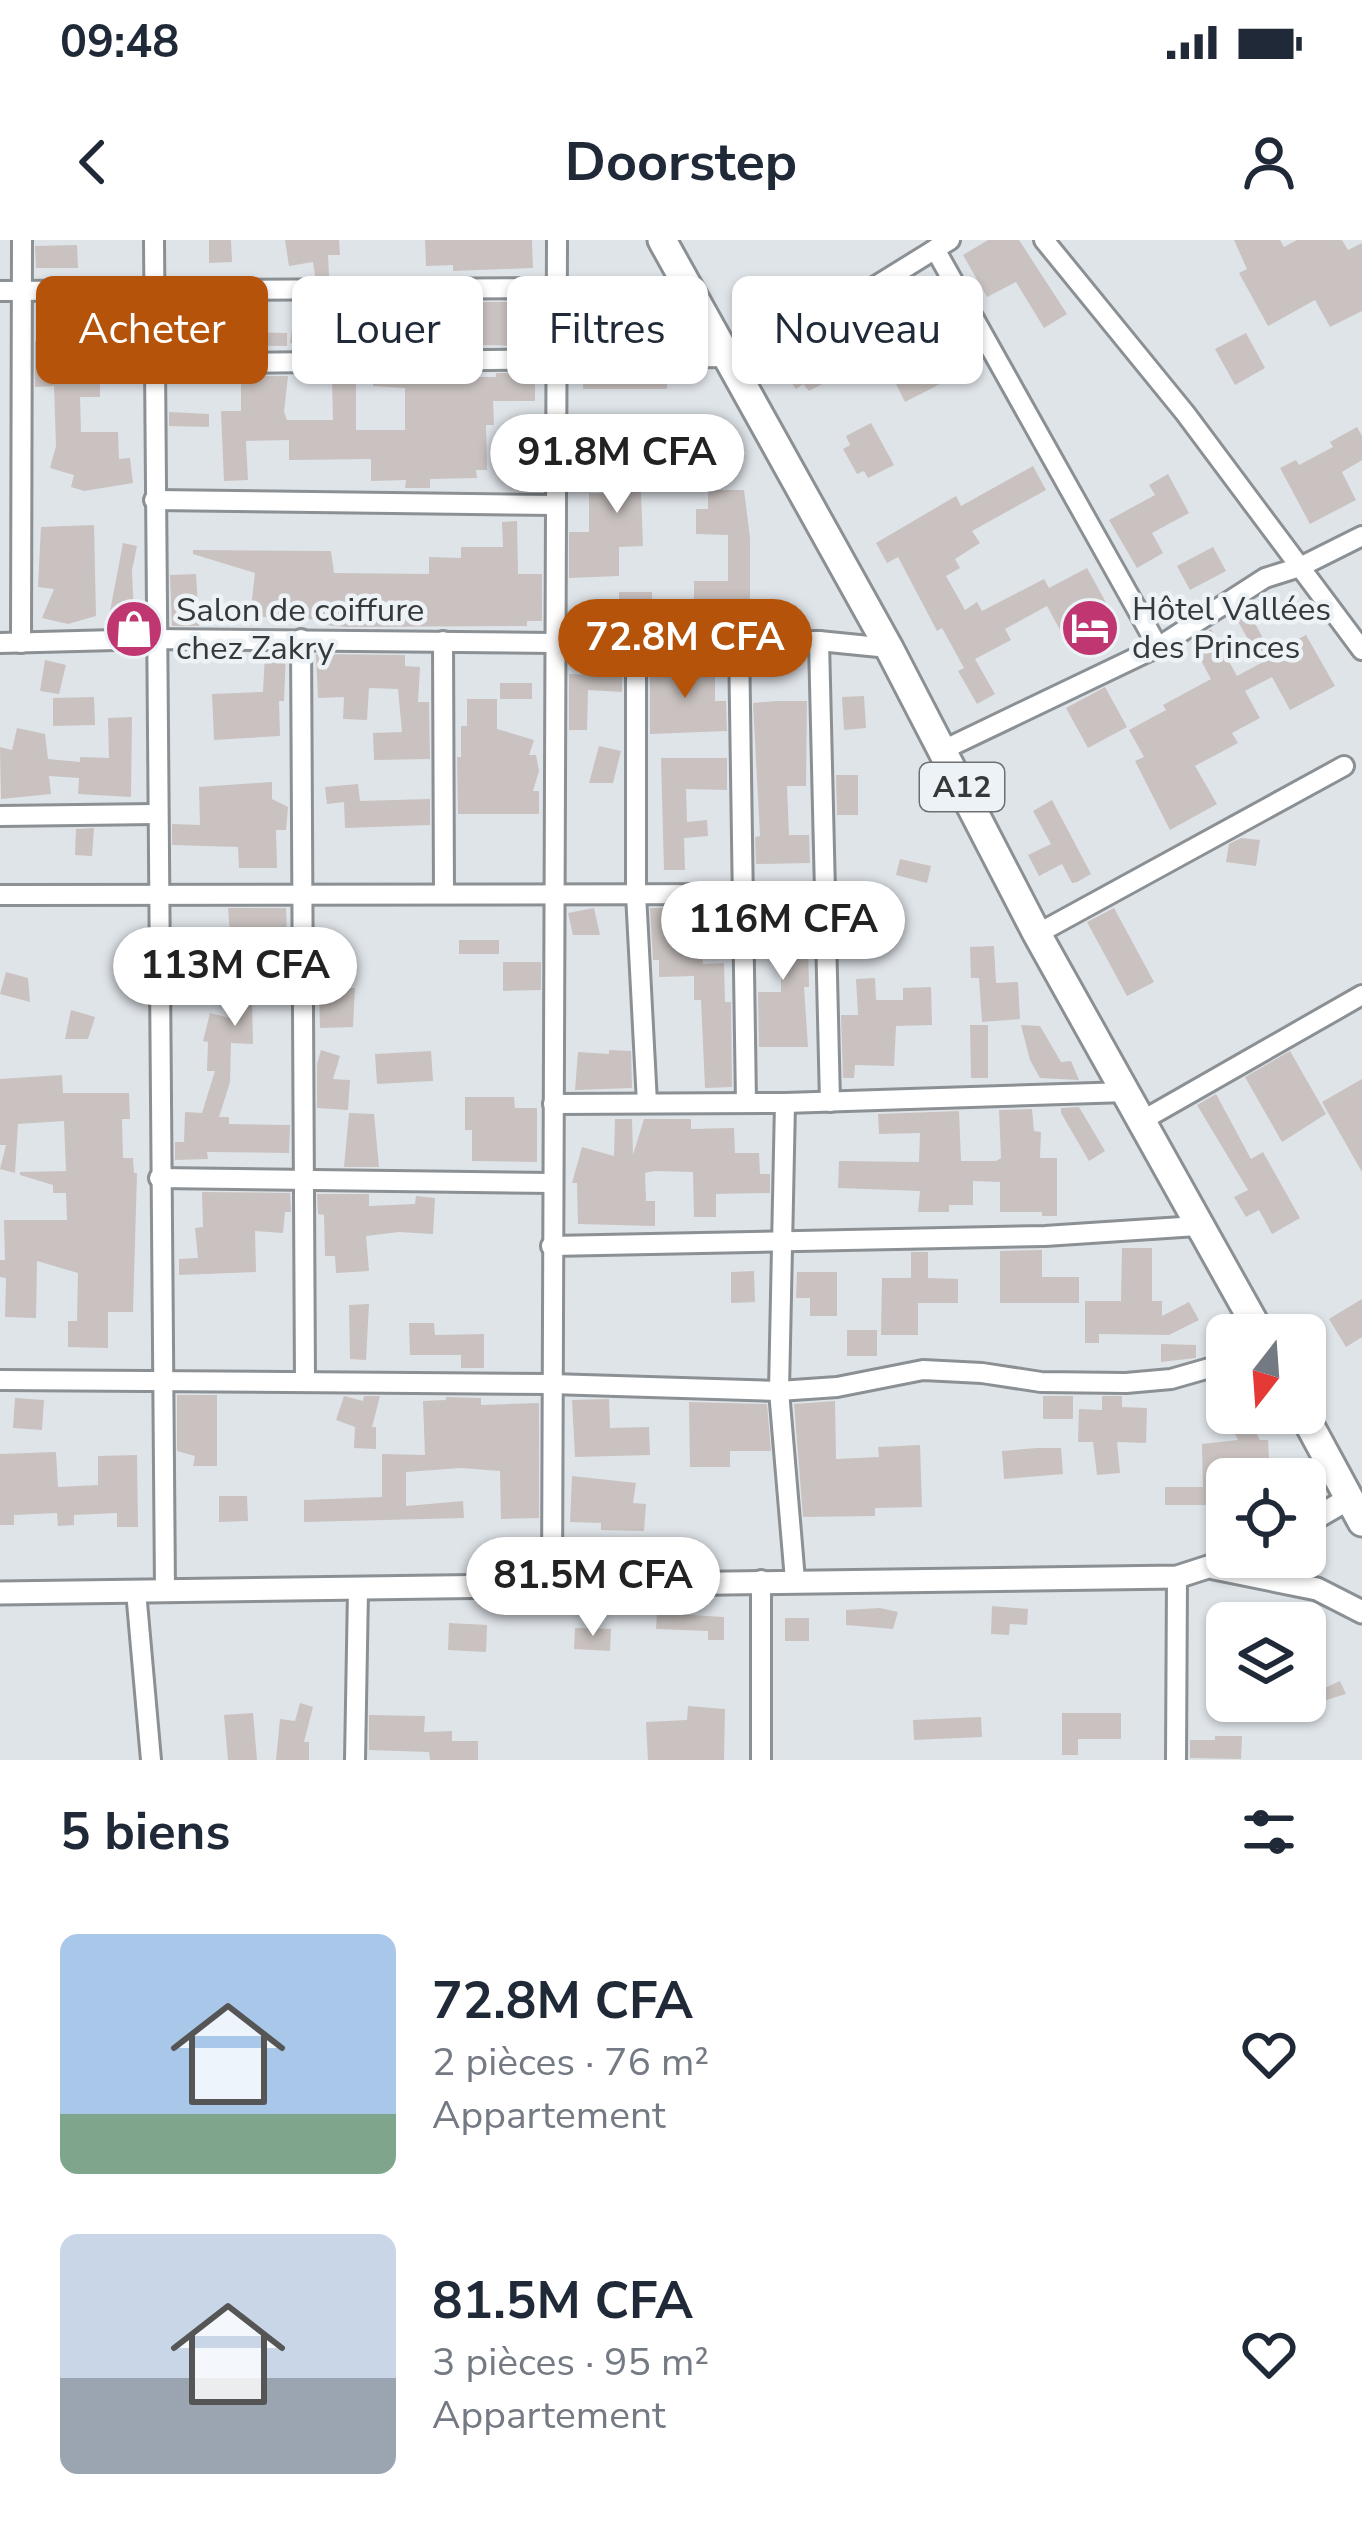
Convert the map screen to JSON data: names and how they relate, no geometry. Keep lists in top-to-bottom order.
{
  "streets": {
    "main road": ["A12"]
  },
  "places": {
    "hotel": ["Hôtel Vallées des Princes"],
    "shop": ["Salon de coiffure chez Zakry"]
  },
  "north": "bottom",
  "page": {
    "status": "09:48",
    "header": "Doorstep",
    "chip": [
      "Acheter",
      "Louer",
      "Filtres",
      "Nouveau"
    ],
    "price": [
      "91.8M CFA",
      "72.8M CFA",
      "116M CFA",
      "113M CFA",
      "81.5M CFA"
    ],
    "heading": "5 biens",
    "list": [
      {
        "name": "72.8M CFA",
        "note": "2 pièces · 76 m² · Appartement"
      },
      {
        "name": "81.5M CFA",
        "note": "3 pièces · 95 m² · Appartement"
      }
    ]
  }
}
